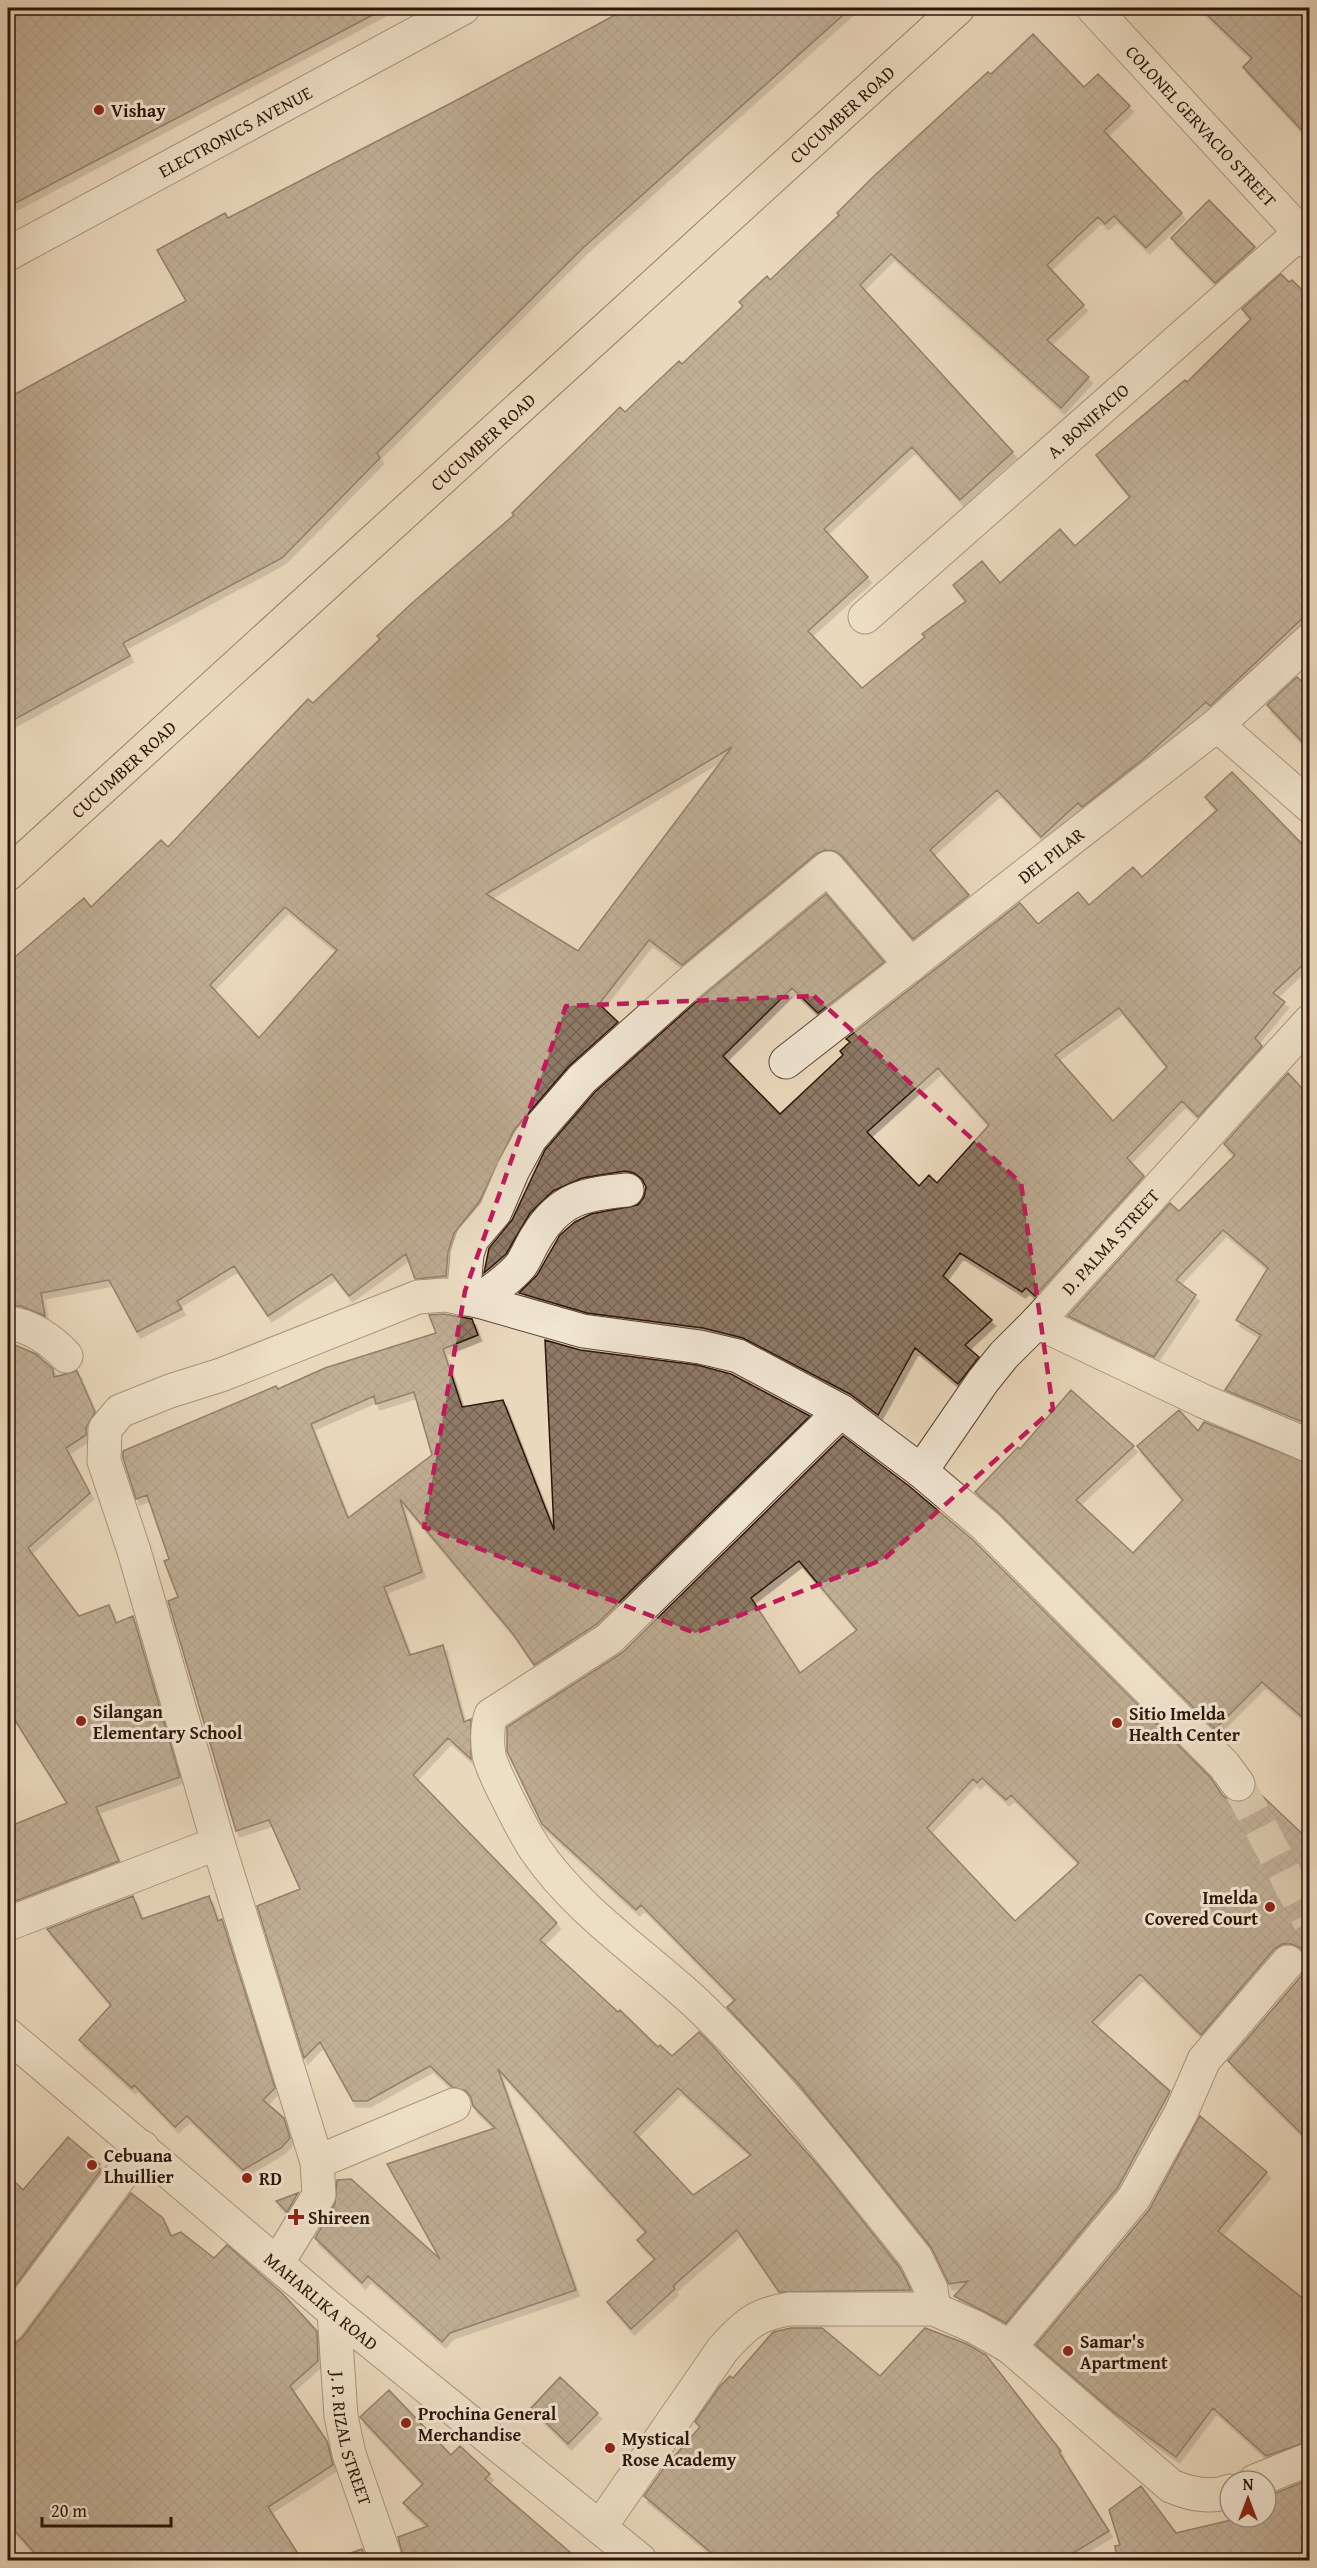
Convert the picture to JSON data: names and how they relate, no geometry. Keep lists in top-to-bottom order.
{
  "streets": {
    "main road": ["CUCUMBER ROAD"],
    "street": [
      "COLONEL GERVACIO STREET",
      "ELECTRONICS AVENUE",
      "A. BONIFACIO",
      "DEL PILAR",
      "D. PALMA STREET",
      "MAHARLIKA ROAD",
      "J. P. RIZAL STREET"
    ]
  },
  "crossings": [
    ["COLONEL GERVACIO STREET", "A. BONIFACIO"],
    ["MAHARLIKA ROAD", "J. P. RIZAL STREET"]
  ],
  "places": {
    "other": [
      "Vishay",
      "Silangan Elementary School",
      "Sitio Imelda Health Center",
      "Imelda Covered Court",
      "Cebuana Lhuillier",
      "RD",
      "Samar's Apartment",
      "Prochina General Merchandise",
      "Mystical Rose Academy"
    ],
    "health": ["Shireen"]
  },
  "scale_bar": "20 m",
  "north": "top"
}
